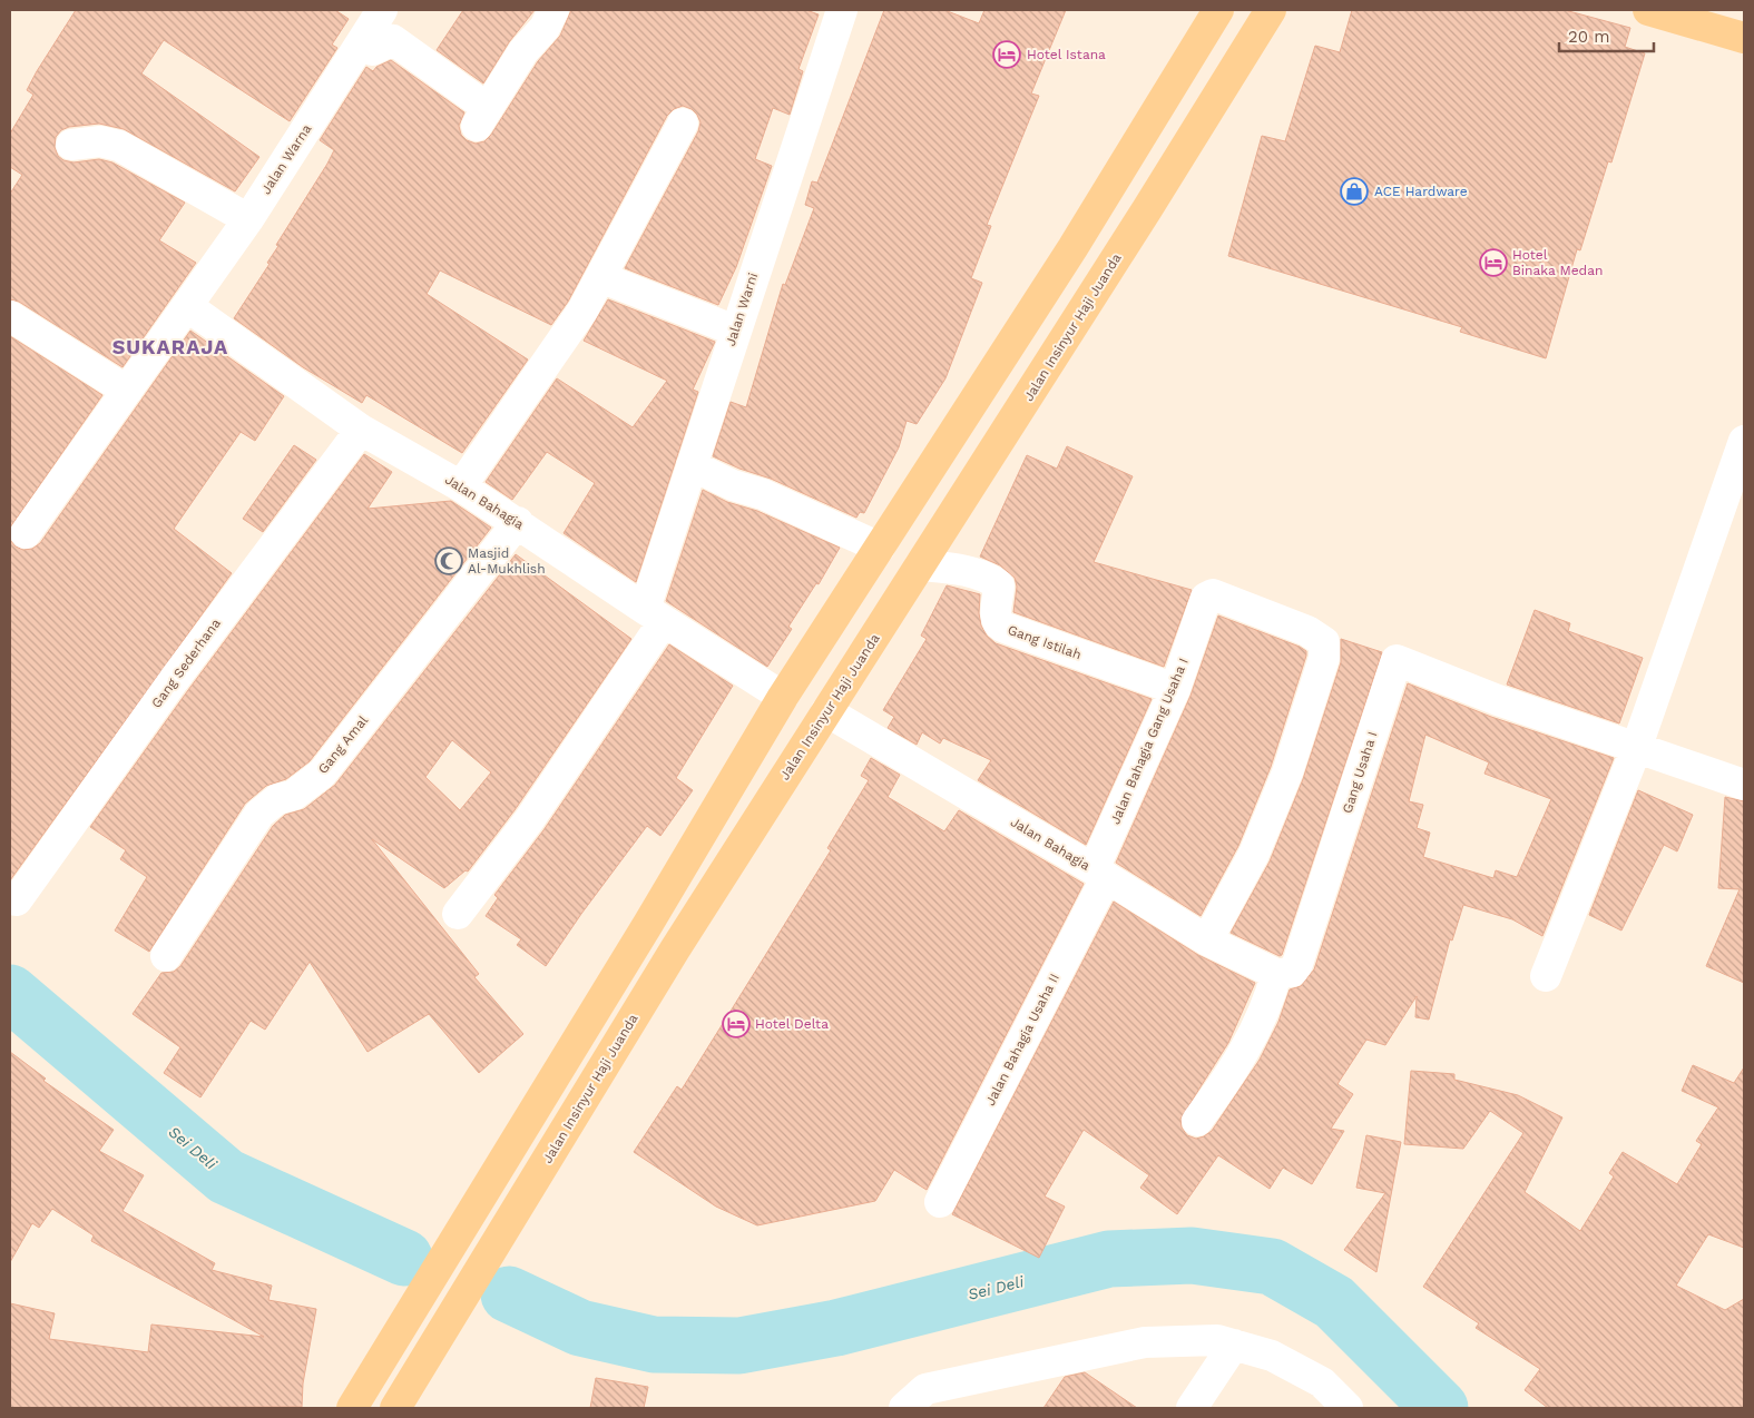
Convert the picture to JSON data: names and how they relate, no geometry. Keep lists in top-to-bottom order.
{
  "streets": {
    "main road": ["Jalan Insinyur Haji Juanda"],
    "street": [
      "Jalan Warna",
      "Jalan Warni",
      "Jalan Bahagia",
      "Gang Istilah",
      "Gang Sederhana",
      "Jalan Bahagia Gang Usaha I",
      "Gang Amal",
      "Gang Usaha I",
      "Jalan Bahagia Usaha II"
    ]
  },
  "crossings": [
    ["Jalan Warna", "Jalan Bahagia"],
    ["Jalan Warni", "Jalan Bahagia"],
    ["Jalan Insinyur Haji Juanda", "Jalan Bahagia"],
    ["Jalan Insinyur Haji Juanda", "Gang Istilah"],
    ["Jalan Bahagia", "Gang Sederhana"],
    ["Jalan Bahagia", "Jalan Bahagia Gang Usaha I"],
    ["Jalan Bahagia", "Gang Amal"],
    ["Jalan Bahagia", "Gang Usaha I"],
    ["Jalan Bahagia", "Jalan Bahagia Usaha II"],
    ["Gang Istilah", "Jalan Bahagia Gang Usaha I"],
    ["Jalan Bahagia Gang Usaha I", "Jalan Bahagia Usaha II"]
  ],
  "districts": ["SUKARAJA"],
  "water": ["Sei Deli"],
  "places": {
    "hotel": ["Hotel Istana", "Hotel Binaka Medan", "Hotel Delta"],
    "shop": ["ACE Hardware"],
    "mosque": ["Masjid Al-Mukhlish"]
  },
  "scale_bar": "20 m"
}
